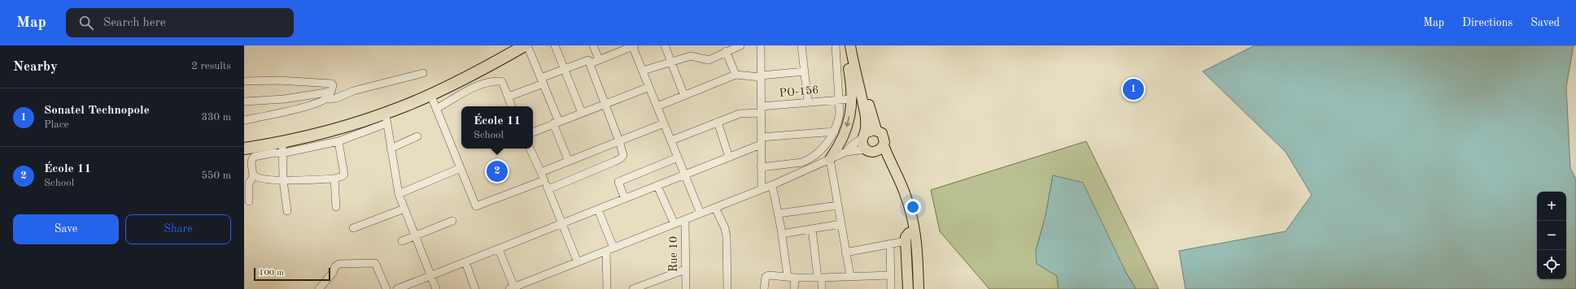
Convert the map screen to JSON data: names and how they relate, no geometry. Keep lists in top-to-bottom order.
{
  "streets": {
    "street": ["PO-156", "Rue 10"]
  },
  "scale_bar": "100 m",
  "page": {
    "header": "Map",
    "search": "Search here",
    "nav": ["Map", "Directions", "Saved"],
    "heading": ["Nearby", "2 results"],
    "pins": ["1", "2"],
    "list": [
      {
        "mark": "1",
        "name": "Sonatel Technopole",
        "note": "Place",
        "value": "330 m"
      },
      {
        "mark": "2",
        "name": "École 11",
        "note": "School",
        "value": "550 m"
      }
    ],
    "popup": ["École 11", "School"],
    "map_buttons": ["+", "−"],
    "buttons": ["Save", "Share"],
    "scale": "100 m"
  }
}
